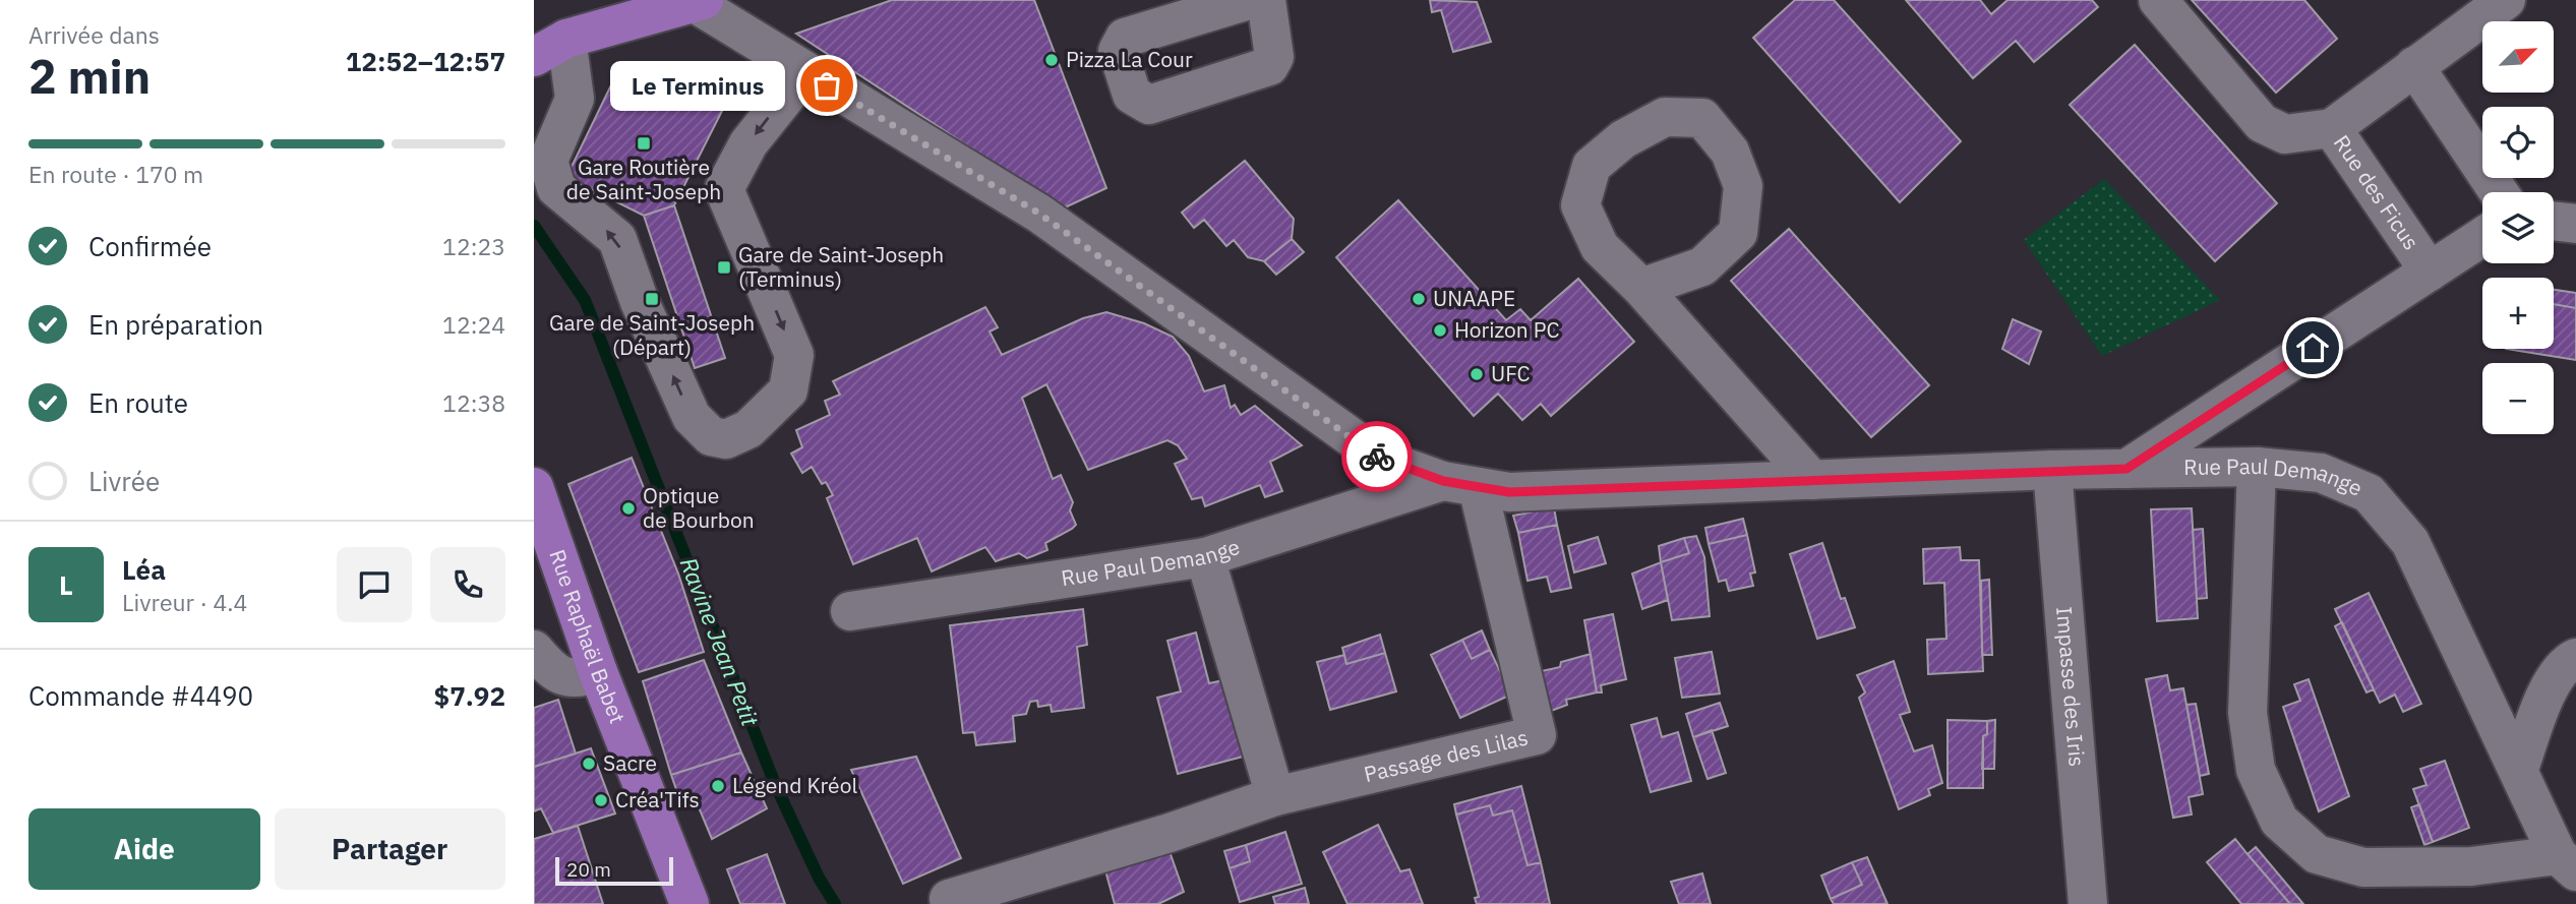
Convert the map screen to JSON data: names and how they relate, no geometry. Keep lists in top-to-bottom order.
{
  "streets": {
    "main road": ["Rue Raphaël Babet"],
    "street": [
      "Rue des Ficus",
      "Rue Paul Demange",
      "Impasse des Iris",
      "Passage des Lilas"
    ]
  },
  "crossings": [
    ["Rue Paul Demange", "Impasse des Iris"],
    ["Rue Paul Demange", "Passage des Lilas"]
  ],
  "water": ["Ravine Jean Petit"],
  "places": {
    "other": [
      "Pizza La Cour",
      "Le Terminus",
      "UNAAPE",
      "Horizon PC",
      "UFC",
      "Optique de Bourbon",
      "Sacre",
      "Légend Kréol",
      "Créa'Tifs"
    ],
    "transit": ["Gare Routière de Saint-Joseph", "Gare de Saint-Joseph (Terminus)", "Gare de Saint-Joseph (Départ)"]
  },
  "scale_bar": "20 m",
  "north": "top right",
  "page": {
    "heading": ["2 min", "Arrivée dans", "12:52–12:57"],
    "panel": [
      "Léa",
      "Livreur · 4.4",
      "Commande #4490",
      "$7.92"
    ],
    "map_buttons": ["+", "−"],
    "bubble": "Le Terminus",
    "bar": "En route · 170 m",
    "list": [
      ["Confirmée", "12:23"],
      ["En préparation", "12:24"],
      ["En route", "12:38"],
      "Livrée"
    ],
    "round": "L",
    "buttons": ["Aide", "Partager"],
    "scale": "20 m"
  }
}
